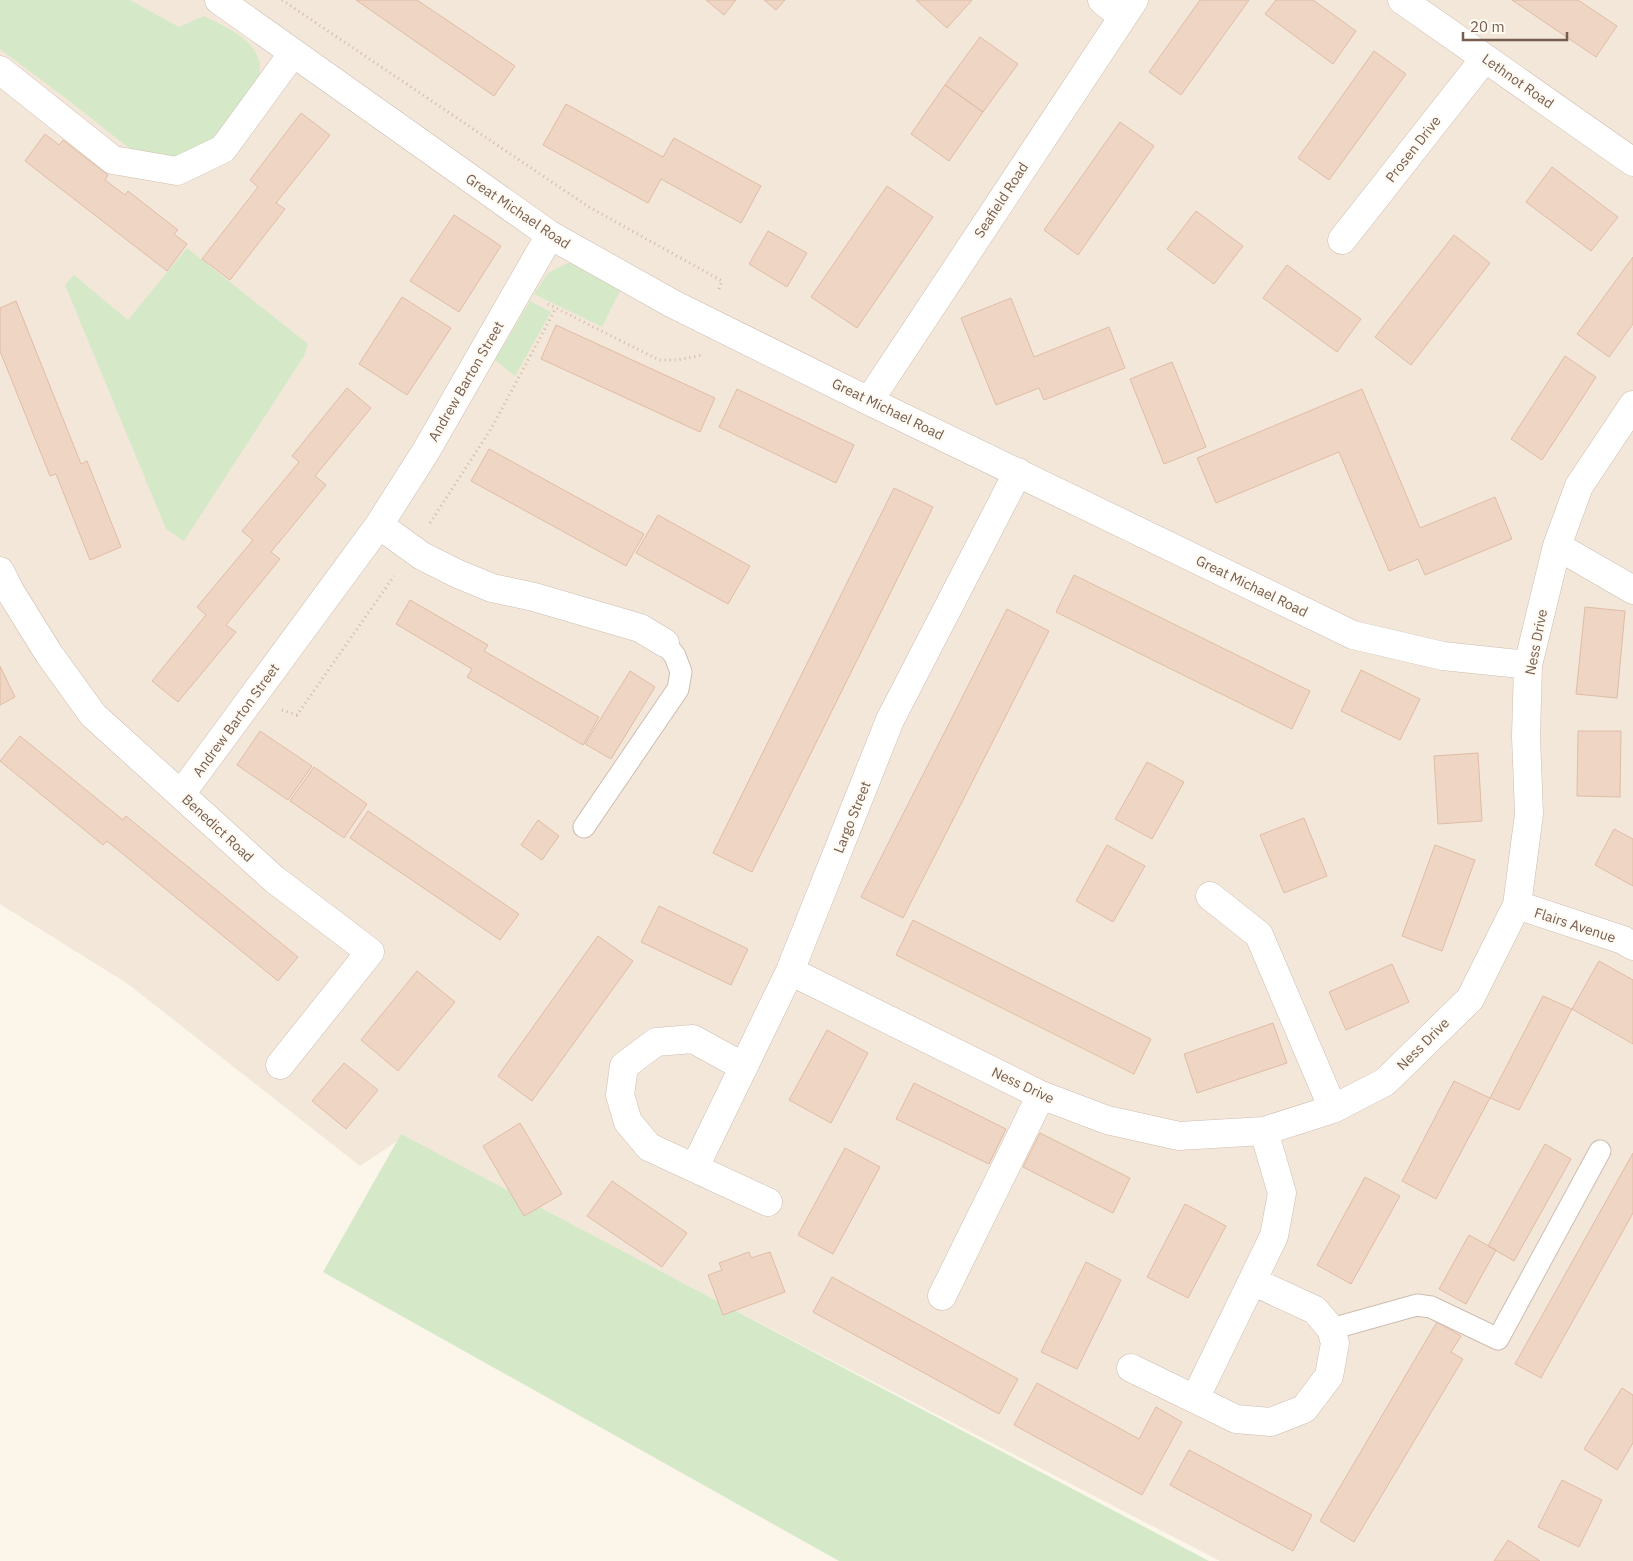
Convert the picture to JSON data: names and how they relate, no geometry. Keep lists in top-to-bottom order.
{
  "streets": {
    "street": [
      "Lethnot Road",
      "Prosen Drive",
      "Seafield Road",
      "Great Michael Road",
      "Andrew Barton Street",
      "Ness Drive",
      "Largo Street",
      "Benedict Road",
      "Flairs Avenue"
    ]
  },
  "crossings": [
    ["Lethnot Road", "Prosen Drive"],
    ["Seafield Road", "Great Michael Road"],
    ["Great Michael Road", "Andrew Barton Street"],
    ["Great Michael Road", "Ness Drive"],
    ["Great Michael Road", "Largo Street"],
    ["Andrew Barton Street", "Benedict Road"],
    ["Ness Drive", "Largo Street"],
    ["Ness Drive", "Flairs Avenue"]
  ],
  "scale_bar": "20 m"
}
